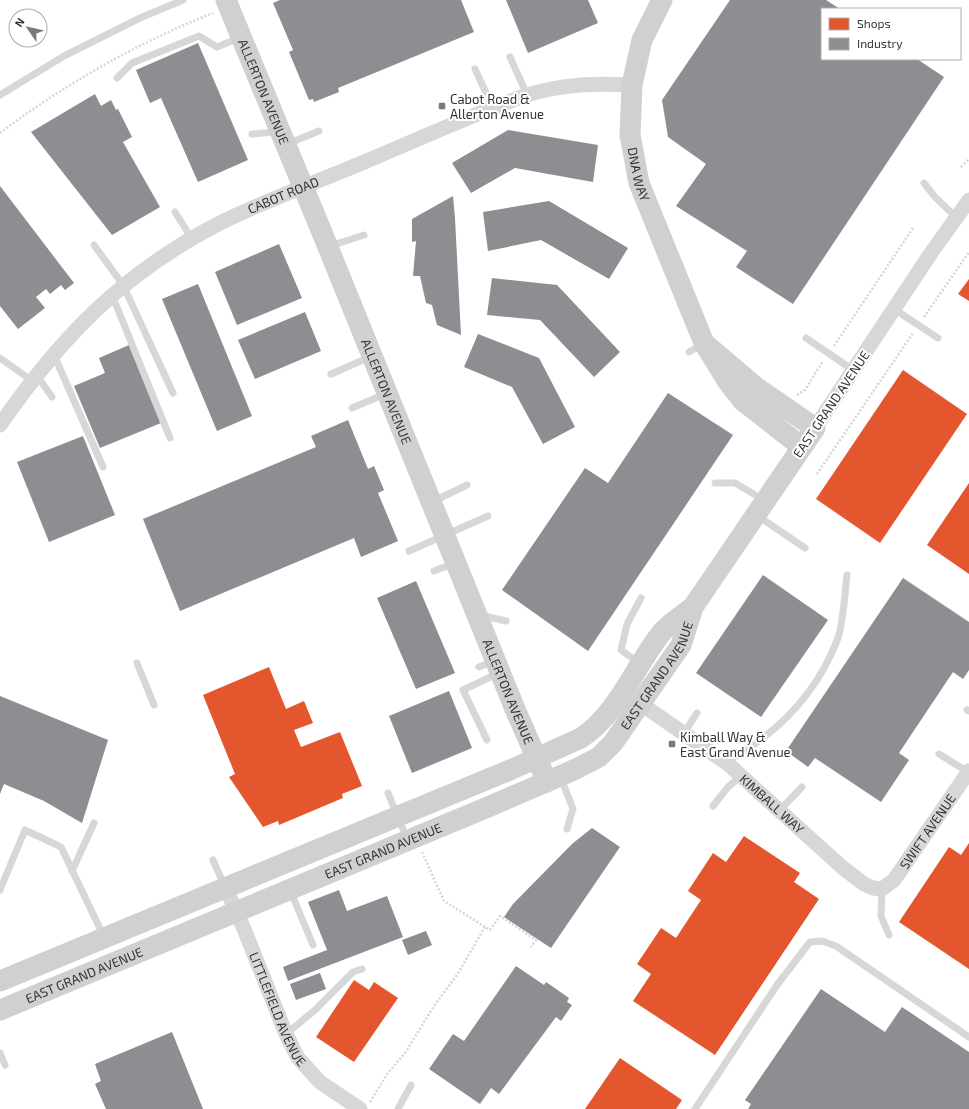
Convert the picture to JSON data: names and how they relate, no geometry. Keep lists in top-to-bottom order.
{
  "streets": {
    "main road": ["ALLERTON AVENUE", "DNA WAY", "EAST GRAND AVENUE"],
    "street": [
      "CABOT ROAD",
      "KIMBALL WAY",
      "SWIFT AVENUE",
      "LITTLEFIELD AVENUE"
    ]
  },
  "crossings": [
    ["ALLERTON AVENUE", "CABOT ROAD"],
    ["ALLERTON AVENUE", "EAST GRAND AVENUE"],
    ["DNA WAY", "CABOT ROAD"],
    ["DNA WAY", "EAST GRAND AVENUE"],
    ["EAST GRAND AVENUE", "KIMBALL WAY"],
    ["EAST GRAND AVENUE", "LITTLEFIELD AVENUE"],
    ["KIMBALL WAY", "SWIFT AVENUE"]
  ],
  "places": {
    "transit": ["Cabot Road & Allerton Avenue", "Kimball Way & East Grand Avenue"]
  },
  "legend": ["Shops", "Industry"],
  "north": "top left"
}
